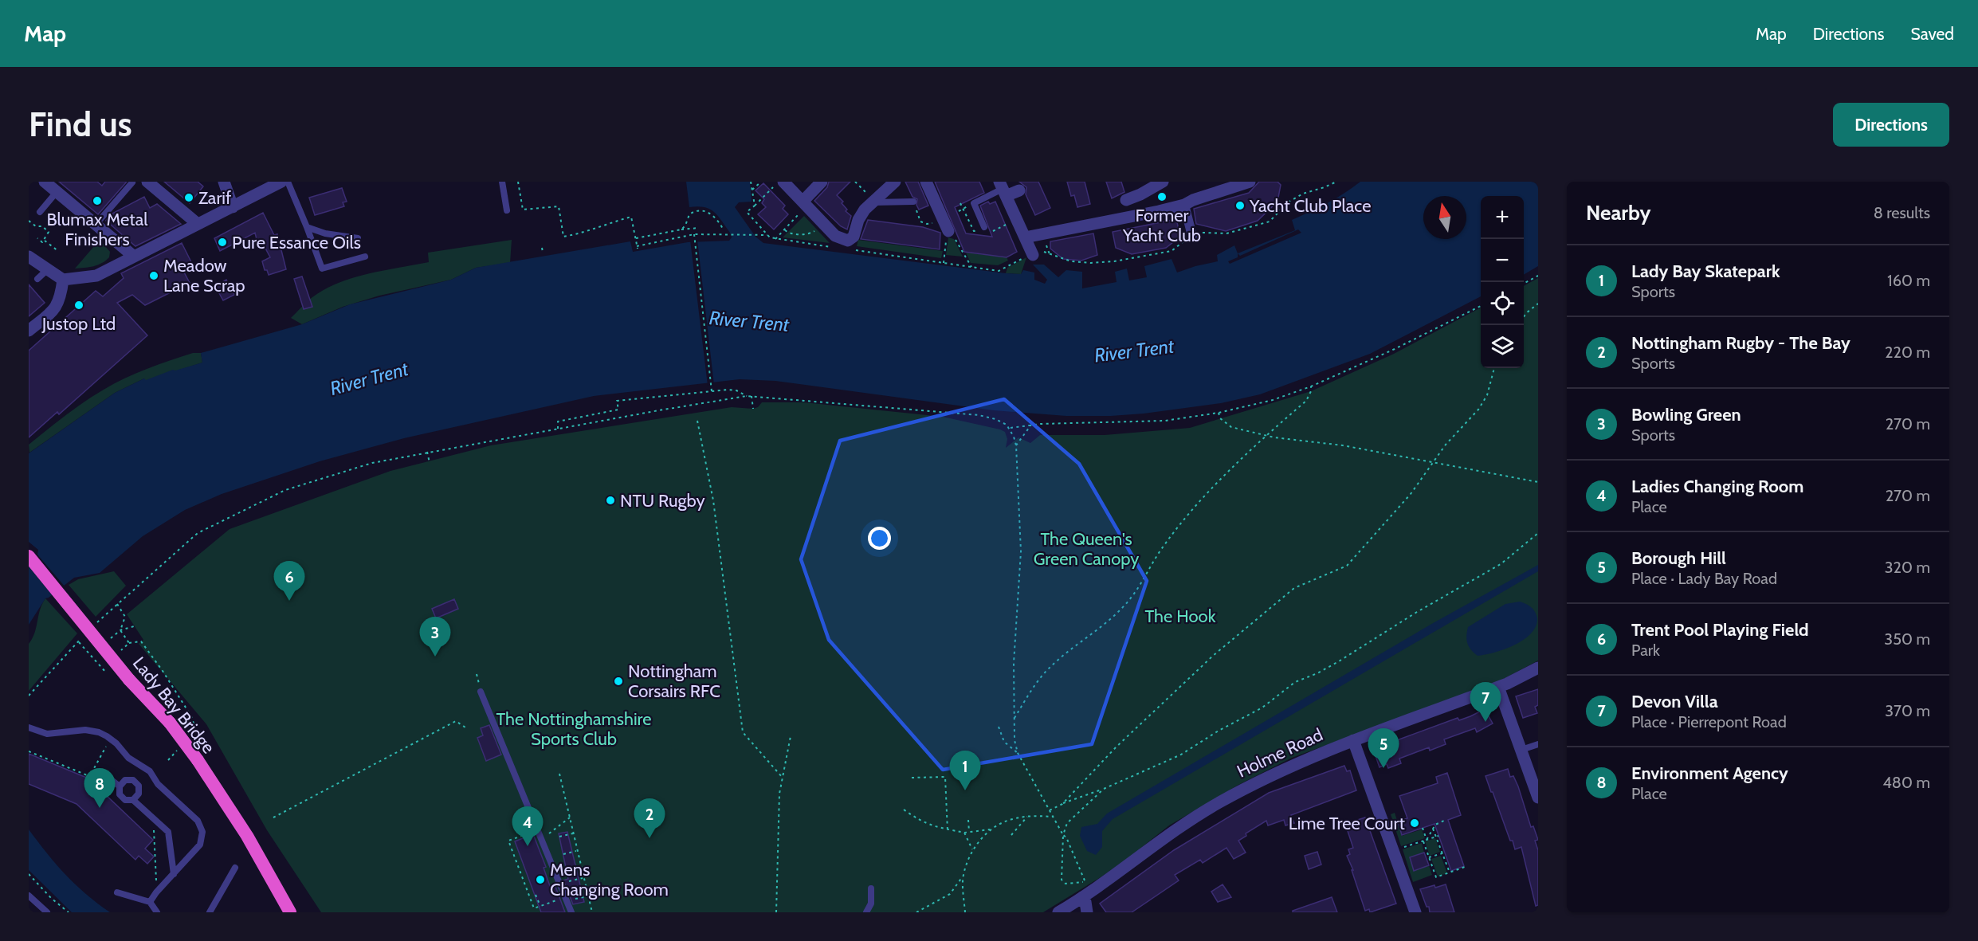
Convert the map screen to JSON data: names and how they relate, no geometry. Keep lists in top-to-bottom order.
{
  "streets": {
    "highway": ["Lady Bay Bridge"],
    "street": ["Holme Road"]
  },
  "water": ["River Trent"],
  "parks": ["The Queen's Green Canopy", "The Hook", "The Nottinghamshire Sports Club"],
  "places": [
    "Former Yacht Club",
    "Zarif",
    "Blumax Metal Finishers",
    "Yacht Club Place",
    "Pure Essance Oils",
    "Meadow Lane Scrap",
    "Justop Ltd",
    "NTU Rugby",
    "Nottingham Corsairs RFC",
    "Lime Tree Court",
    "Mens Changing Room"
  ],
  "north": "top",
  "page": {
    "header": "Map",
    "nav": ["Map", "Directions", "Saved"],
    "buttons": "Directions",
    "title": "Find us",
    "heading": ["Nearby", "8 results"],
    "map_buttons": ["+", "−"],
    "list": [
      {
        "mark": "1",
        "name": "Lady Bay Skatepark",
        "note": "Sports",
        "value": "160 m"
      },
      {
        "mark": "2",
        "name": "Nottingham Rugby - The Bay",
        "note": "Sports",
        "value": "220 m"
      },
      {
        "mark": "3",
        "name": "Bowling Green",
        "note": "Sports",
        "value": "270 m"
      },
      {
        "mark": "4",
        "name": "Ladies Changing Room",
        "note": "Place",
        "value": "270 m"
      },
      {
        "mark": "5",
        "name": "Borough Hill",
        "note": "Place · Lady Bay Road",
        "value": "320 m"
      },
      {
        "mark": "6",
        "name": "Trent Pool Playing Field",
        "note": "Park",
        "value": "350 m"
      },
      {
        "mark": "7",
        "name": "Devon Villa",
        "note": "Place · Pierrepont Road",
        "value": "370 m"
      },
      {
        "mark": "8",
        "name": "Environment Agency",
        "note": "Place",
        "value": "480 m"
      }
    ],
    "pins": [
      "6",
      "3",
      "7",
      "5",
      "1",
      "8",
      "2",
      "4"
    ]
  }
}
